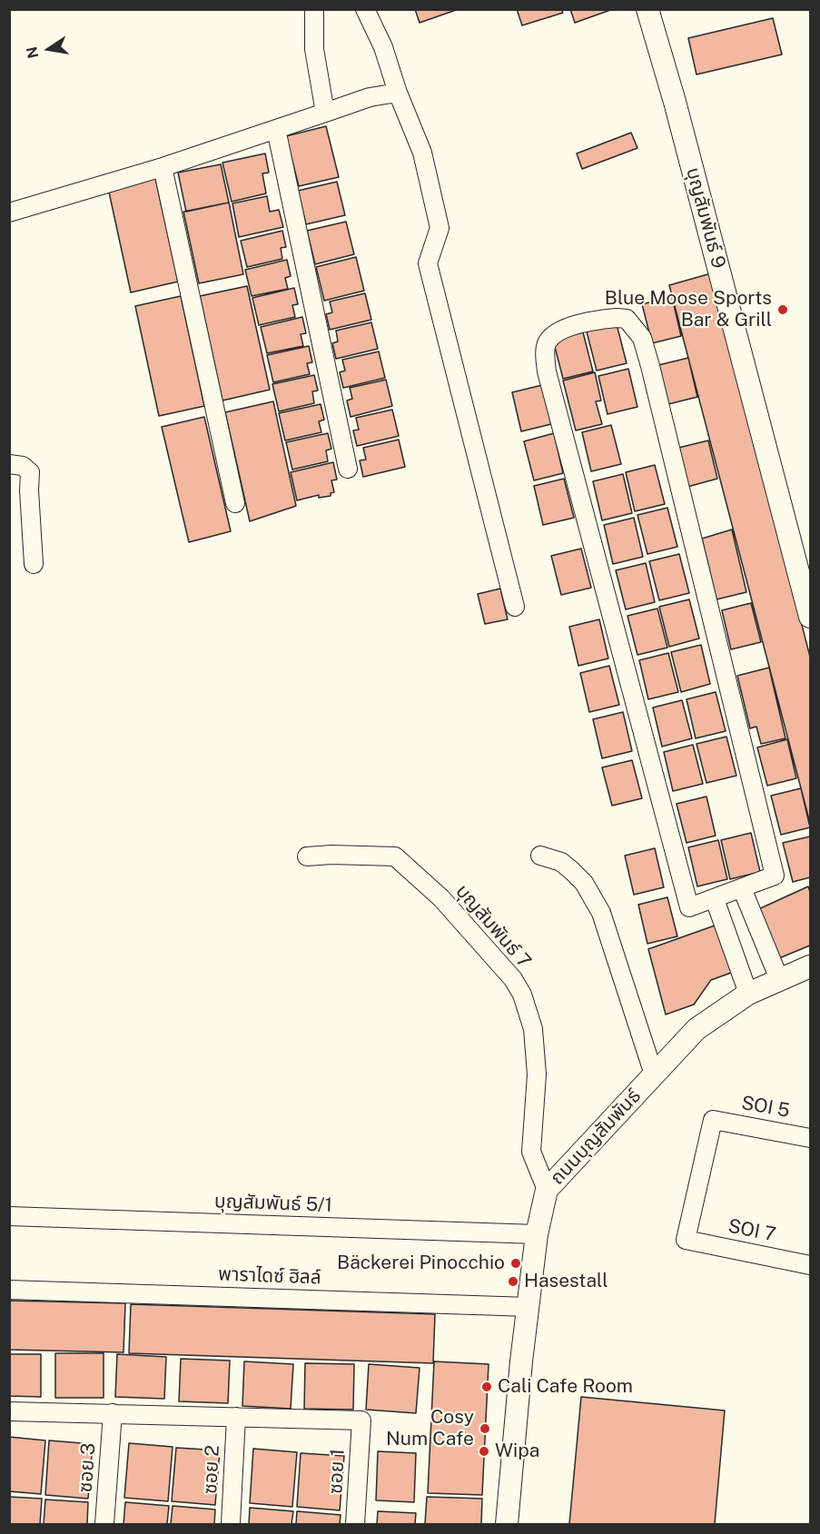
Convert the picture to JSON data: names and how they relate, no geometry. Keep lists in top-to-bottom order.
{
  "streets": {
    "street": [
      "บุญสัมพันธ์ 9",
      "บุญสัมพันธ์ 7",
      "SOI 5",
      "ถนนบุญสัมพันธ์",
      "บุญสัมพันธ์ 5/1",
      "SOI 7",
      "พาราไดซ์ ฮิลล์",
      "ซอย 3",
      "ซอย 2",
      "ซอย 1"
    ]
  },
  "crossings": [
    ["บุญสัมพันธ์ 7", "ถนนบุญสัมพันธ์"],
    ["SOI 5", "SOI 7"],
    ["ถนนบุญสัมพันธ์", "บุญสัมพันธ์ 5/1"],
    ["ถนนบุญสัมพันธ์", "พาราไดซ์ ฮิลล์"],
    ["ซอย 2", "ซอย 1"]
  ],
  "places": [
    "Blue Moose Sports Bar & Grill",
    "Bäckerei Pinocchio",
    "Hasestall",
    "Cali Cafe Room",
    "Cosy Num Cafe",
    "Wipa"
  ],
  "north": "left"
}
